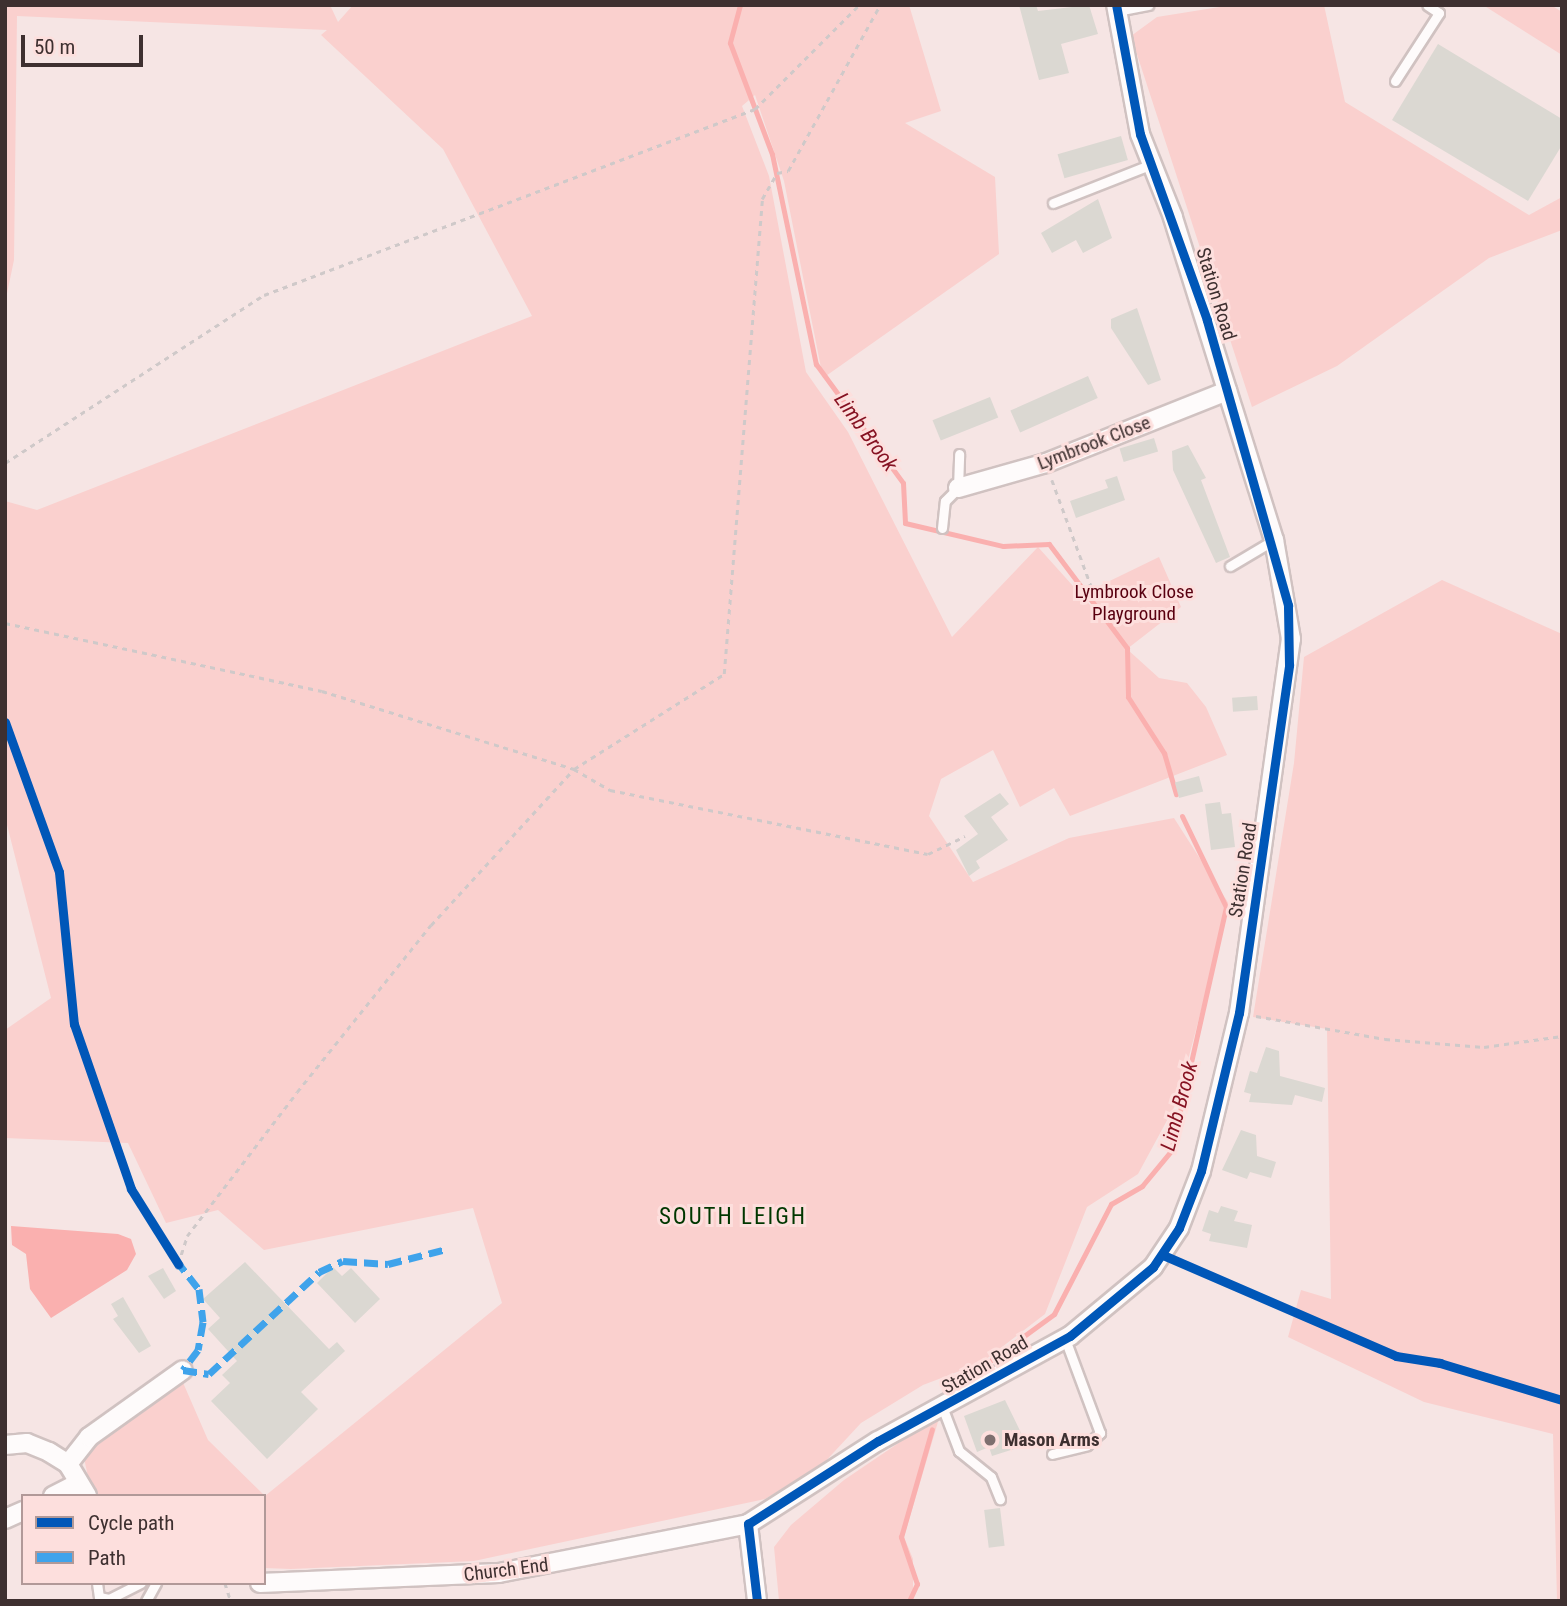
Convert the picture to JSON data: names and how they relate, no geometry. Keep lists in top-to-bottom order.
{
  "streets": {
    "street": ["Station Road", "Lymbrook Close", "Church End"]
  },
  "crossings": [
    ["Station Road", "Lymbrook Close"],
    ["Station Road", "Church End"]
  ],
  "districts": ["SOUTH LEIGH"],
  "water": ["Limb Brook"],
  "parks": ["Lymbrook Close Playground"],
  "places": ["Mason Arms"],
  "legend": ["Cycle path", "Path"],
  "scale_bar": "50 m"
}
